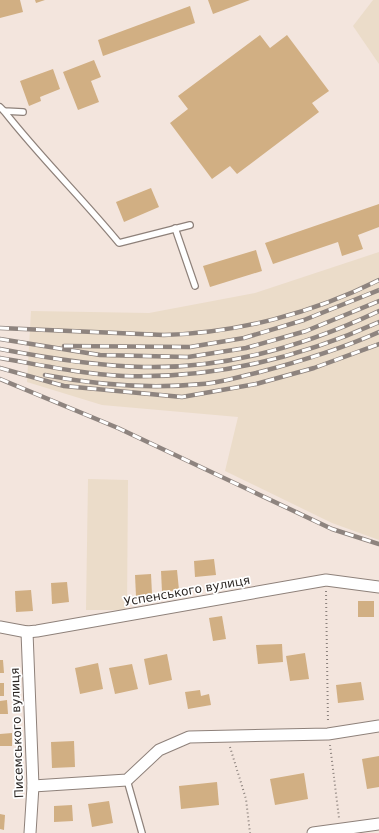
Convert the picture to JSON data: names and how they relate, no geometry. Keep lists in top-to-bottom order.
{
  "streets": {
    "street": ["Успенського вулиця", "Писемського вулиця"]
  },
  "crossings": [
    ["Успенського вулиця", "Писемського вулиця"]
  ]
}
